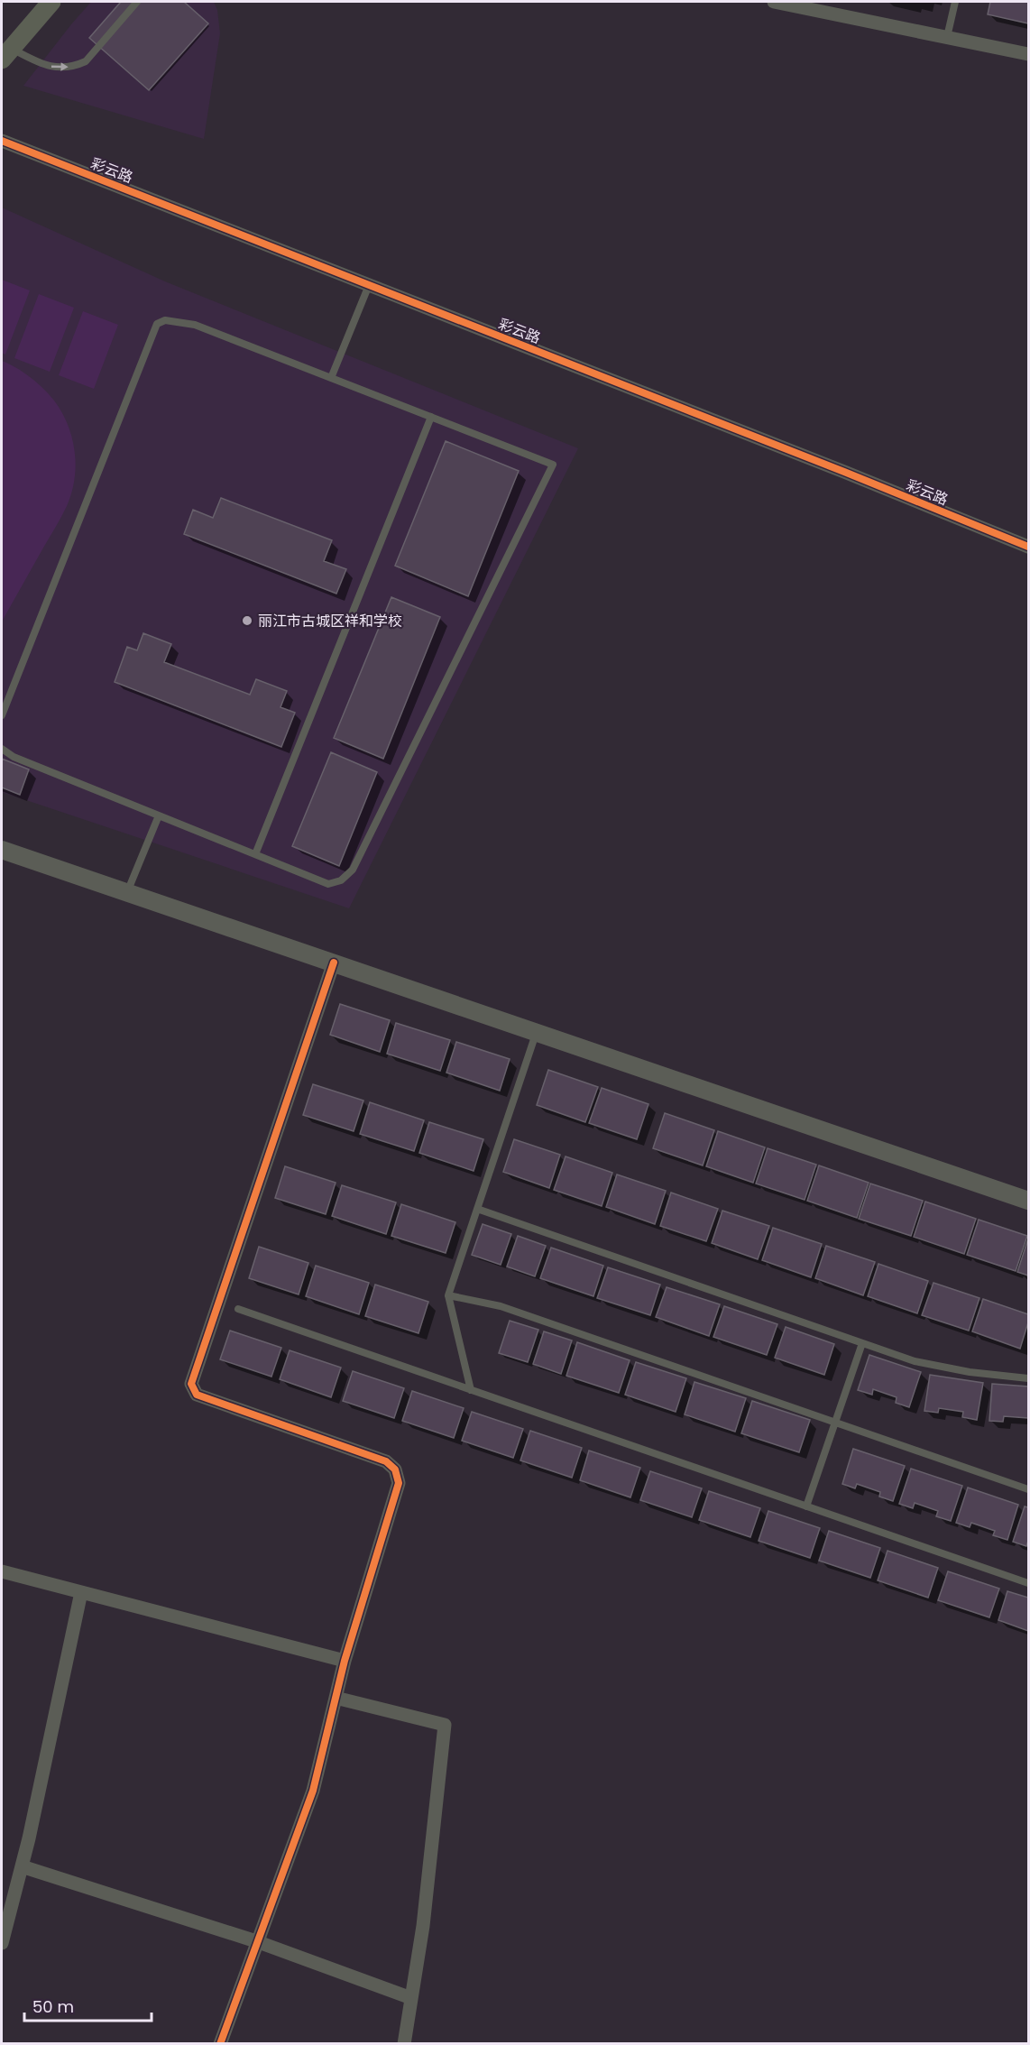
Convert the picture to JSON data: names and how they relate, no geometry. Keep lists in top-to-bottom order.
{
  "streets": {
    "street": ["彩云路"]
  },
  "places": ["丽江市古城区祥和学校"],
  "scale_bar": "50 m"
}
